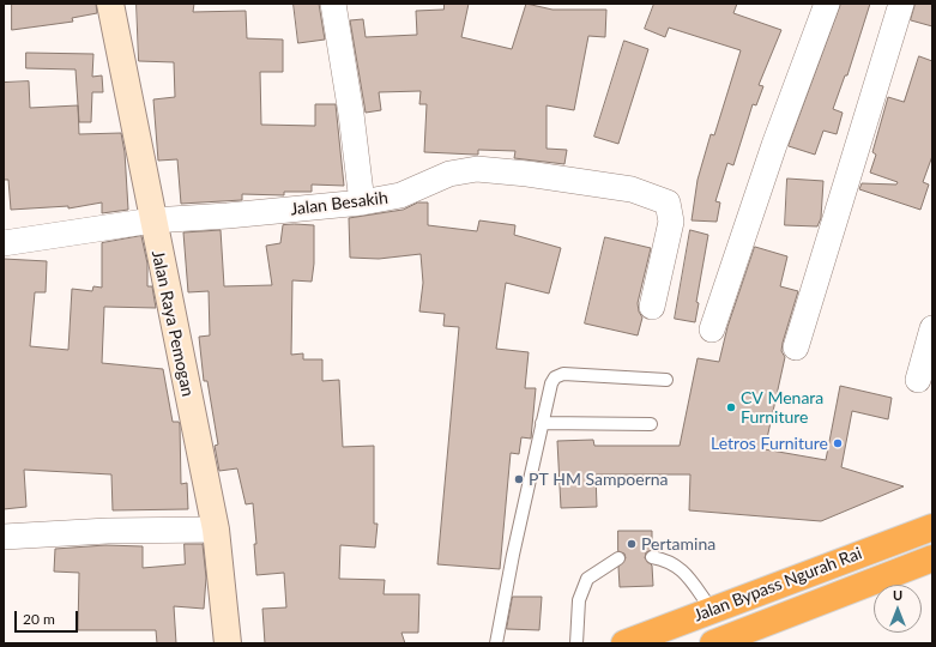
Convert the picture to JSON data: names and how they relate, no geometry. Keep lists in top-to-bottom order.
{
  "streets": {
    "highway": ["Jalan Bypass Ngurah Rai"],
    "street": ["Jalan Besakih", "Jalan Raya Pemogan"]
  },
  "crossings": [
    ["Jalan Besakih", "Jalan Raya Pemogan"]
  ],
  "places": [
    "CV Menara Furniture",
    "Letros Furniture",
    "PT HM Sampoerna",
    "Pertamina"
  ],
  "scale_bar": "20 m",
  "north": "top"
}
